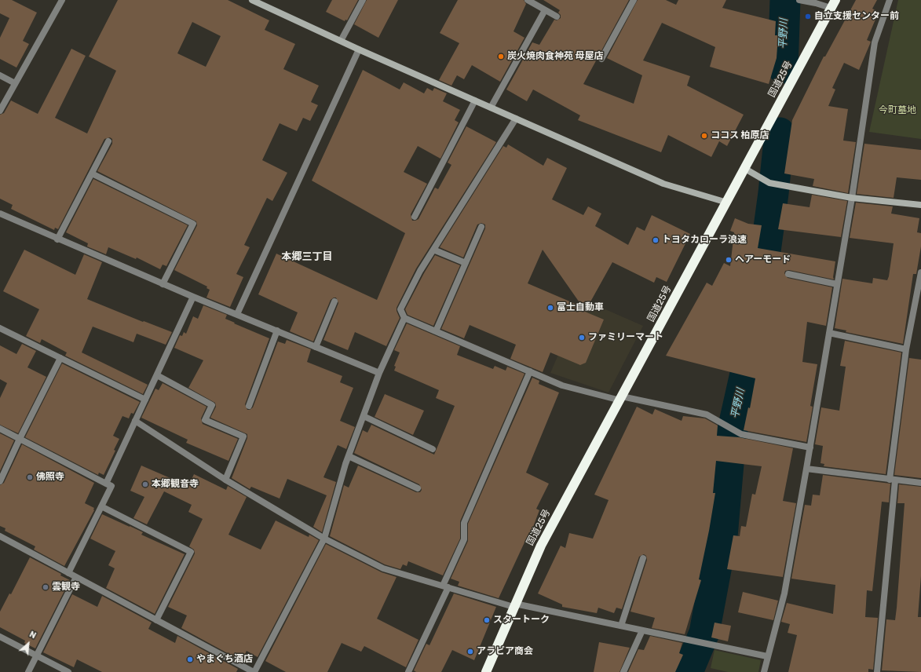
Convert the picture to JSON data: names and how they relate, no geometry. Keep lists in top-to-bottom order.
{
  "streets": {
    "highway": ["国道25号"]
  },
  "districts": ["本郷三丁目"],
  "water": ["平野川"],
  "parks": ["今町墓地"],
  "places": [
    "自立支援センター前",
    "炭火焼肉食神苑 母屋店",
    "ココス 柏原店",
    "トヨタカローラ浪速",
    "ヘアーモード",
    "富士自動車",
    "ファミリーマート",
    "佛照寺",
    "本郷観音寺",
    "雲観寺",
    "スタートーク",
    "アラビア商会",
    "やまぐち酒店"
  ],
  "north": "top right"
}
